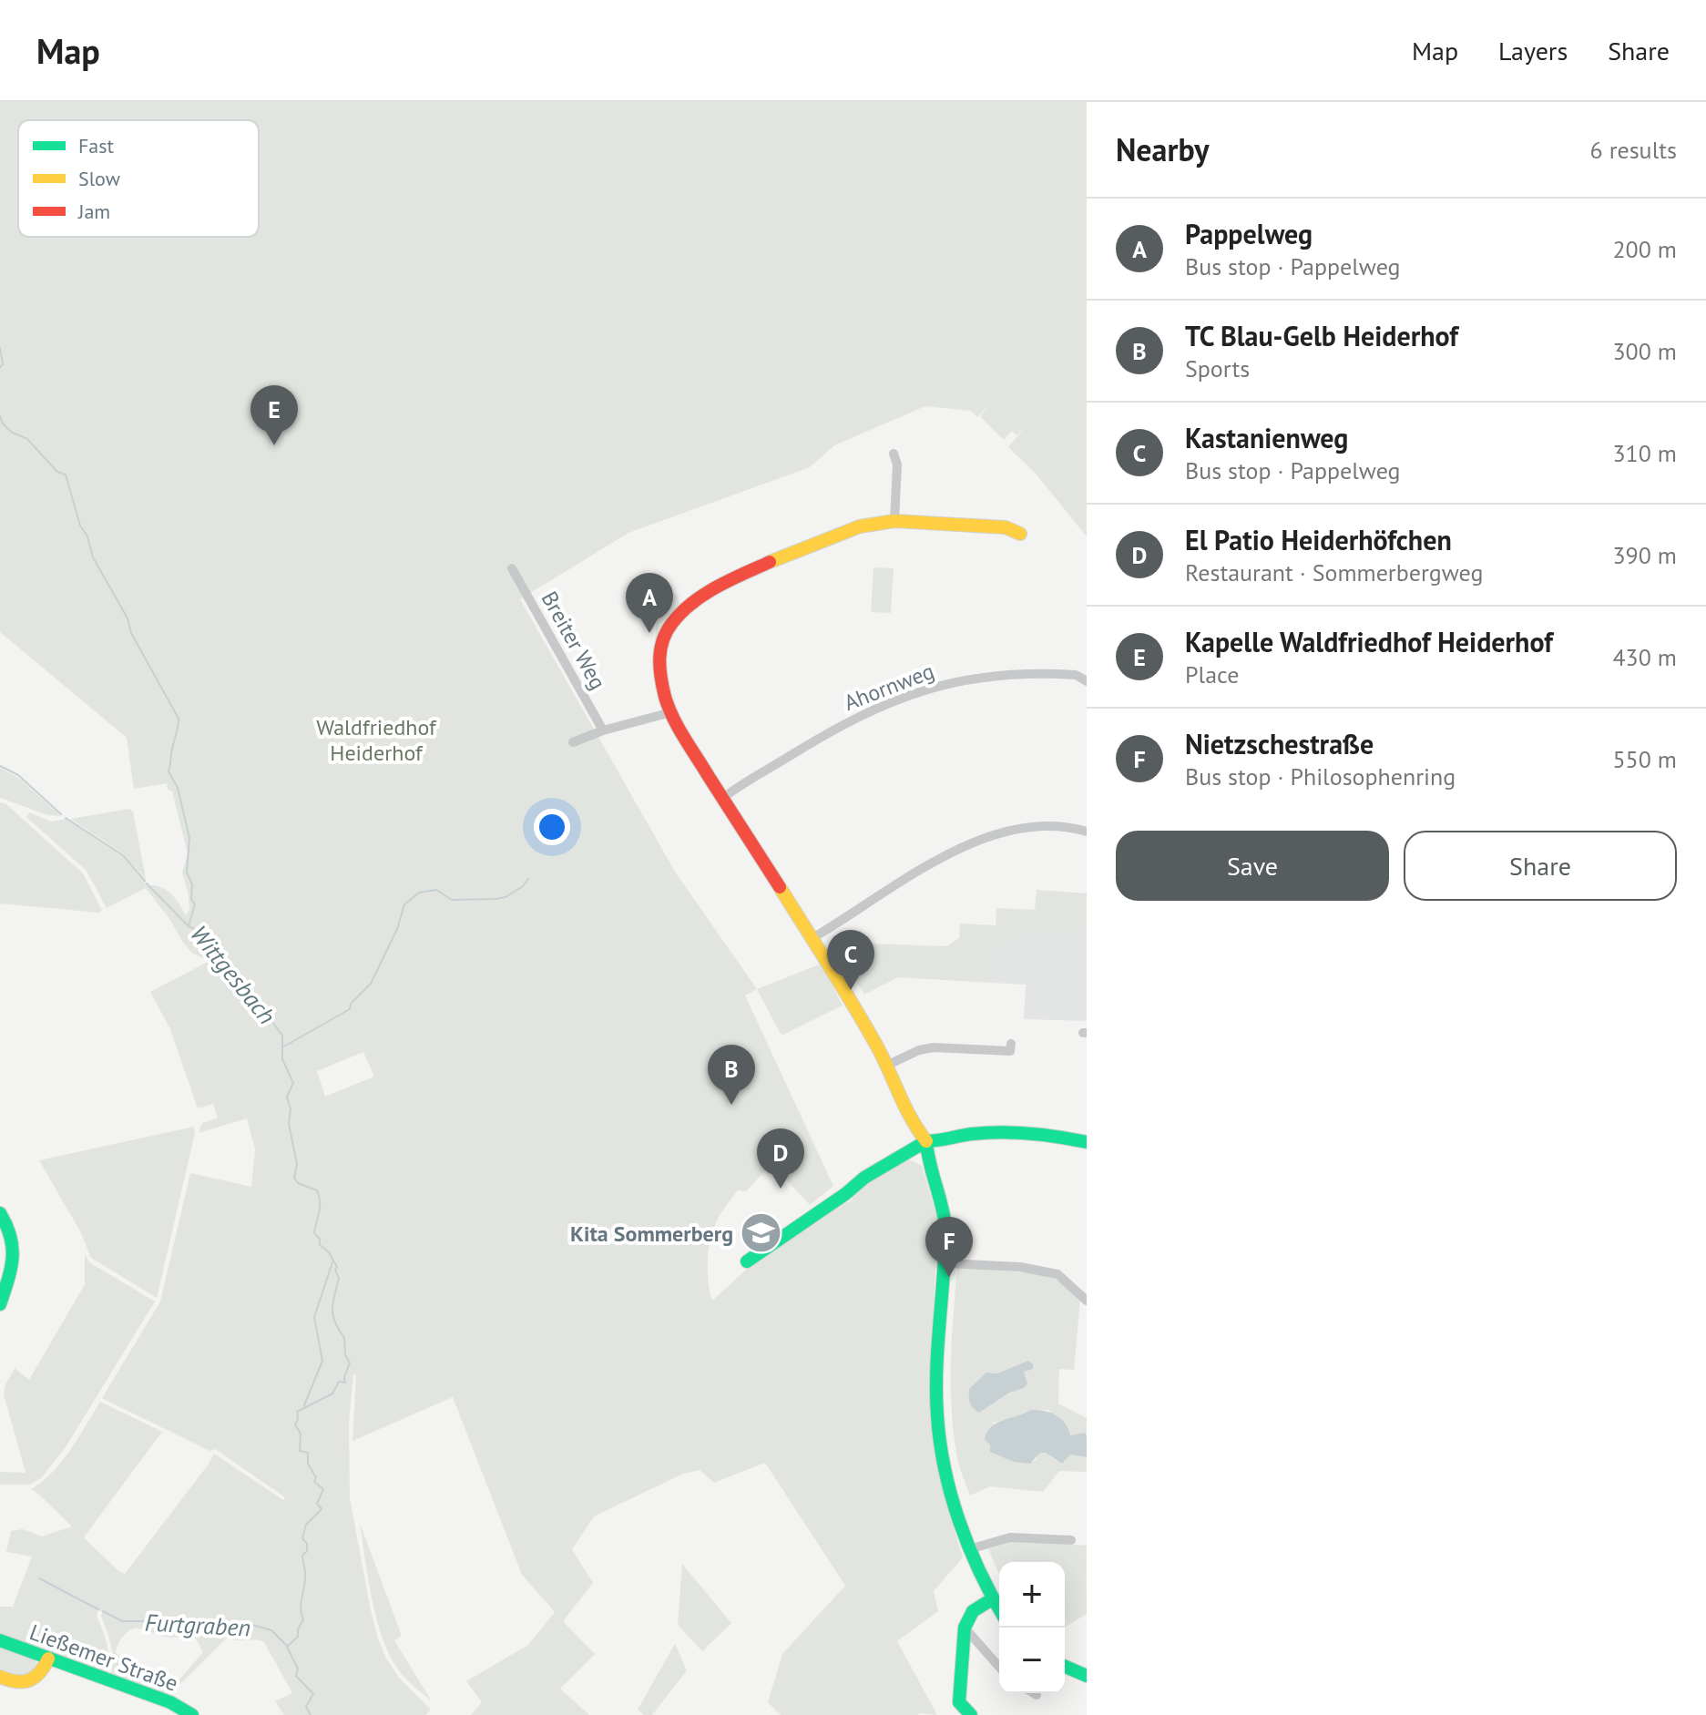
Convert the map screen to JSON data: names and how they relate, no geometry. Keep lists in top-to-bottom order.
{
  "streets": {
    "street": ["Breiter Weg", "Ahornweg", "Ließemer Straße"]
  },
  "water": ["Wittgesbach", "Furtgraben"],
  "parks": ["Waldfriedhof Heiderhof"],
  "places": {
    "school or university": ["Kita Sommerberg"]
  },
  "legend": ["Fast", "Slow", "Jam"],
  "page": {
    "header": "Map",
    "nav": ["Map", "Layers", "Share"],
    "heading": ["Nearby", "6 results"],
    "list": [
      {
        "mark": "A",
        "name": "Pappelweg",
        "note": "Bus stop · Pappelweg",
        "value": "200 m"
      },
      {
        "mark": "B",
        "name": "TC Blau-Gelb Heiderhof",
        "note": "Sports",
        "value": "300 m"
      },
      {
        "mark": "C",
        "name": "Kastanienweg",
        "note": "Bus stop · Pappelweg",
        "value": "310 m"
      },
      {
        "mark": "D",
        "name": "El Patio Heiderhöfchen",
        "note": "Restaurant · Sommerbergweg",
        "value": "390 m"
      },
      {
        "mark": "E",
        "name": "Kapelle Waldfriedhof Heiderhof",
        "note": "Place",
        "value": "430 m"
      },
      {
        "mark": "F",
        "name": "Nietzschestraße",
        "note": "Bus stop · Philosophenring",
        "value": "550 m"
      }
    ],
    "pins": [
      "E",
      "A",
      "C",
      "B",
      "D",
      "F"
    ],
    "buttons": ["Save", "Share"],
    "map_buttons": ["+", "−"]
  }
}
